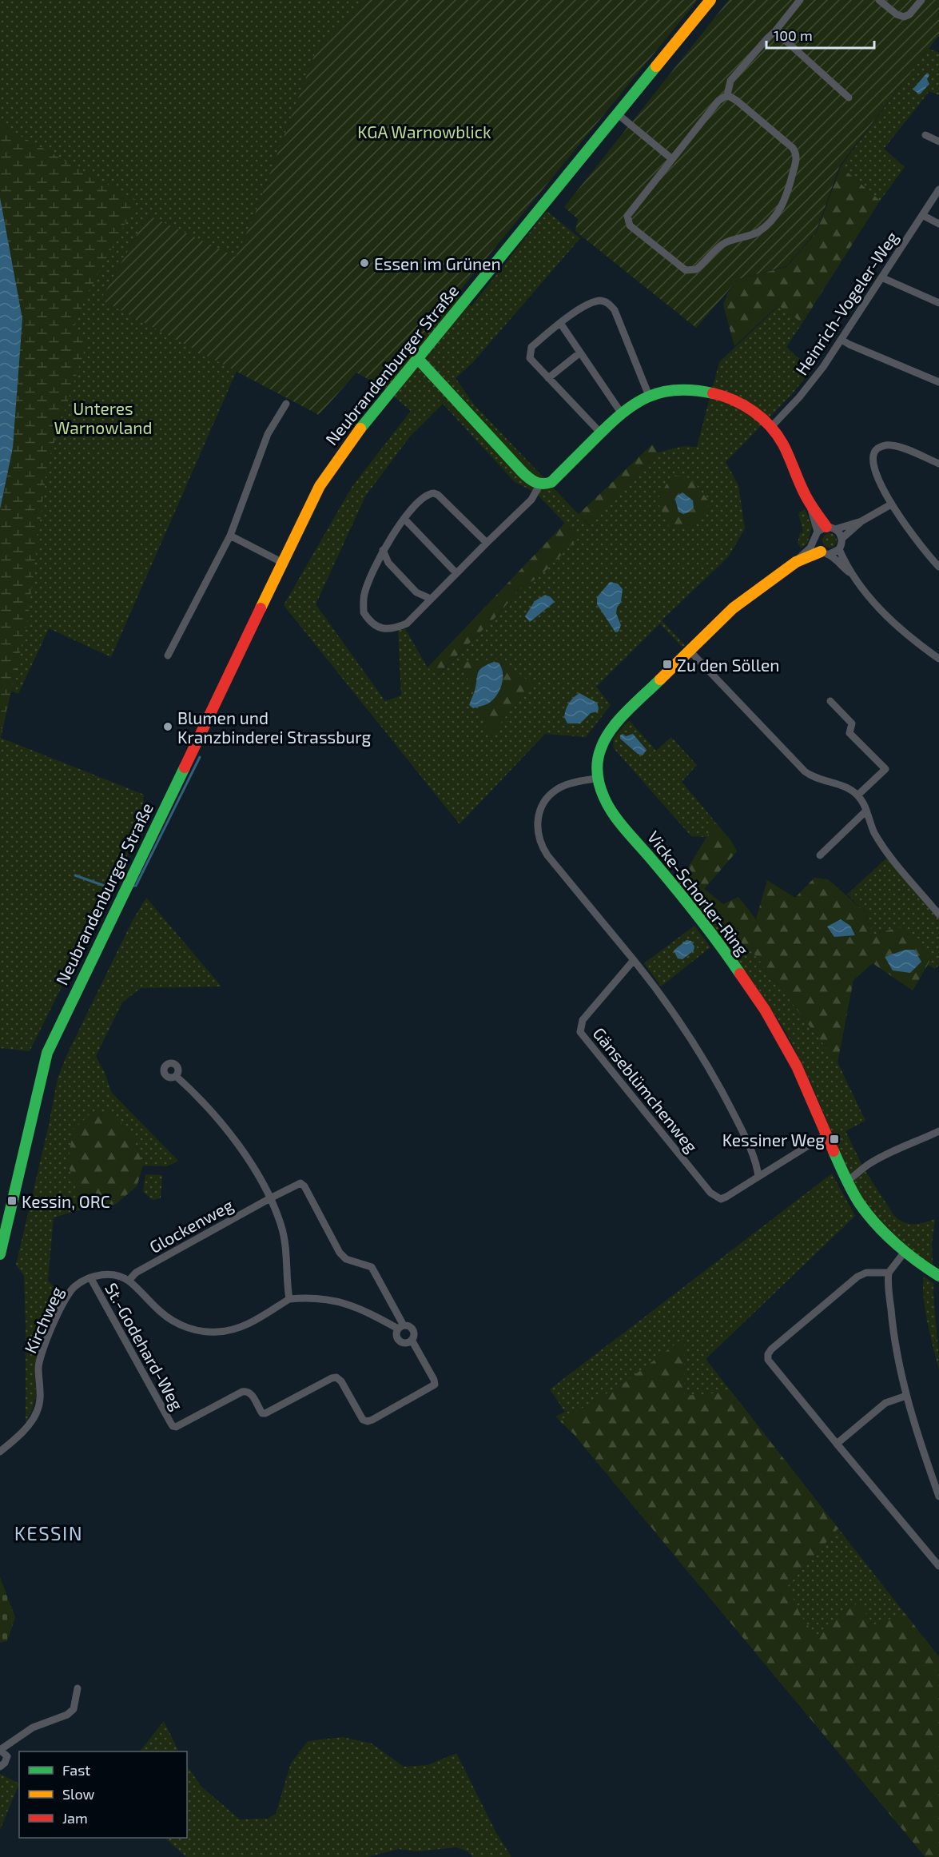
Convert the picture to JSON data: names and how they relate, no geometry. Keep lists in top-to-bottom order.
{
  "streets": {
    "street": [
      "Heinrich-Vogeler-Weg",
      "Neubrandenburger Straße",
      "Vicke-Schorler-Ring",
      "Gänseblümchenweg",
      "Glockenweg",
      "Kirchweg",
      "St.-Godehard-Weg"
    ]
  },
  "crossings": [
    ["Vicke-Schorler-Ring", "Gänseblümchenweg"],
    ["Glockenweg", "Kirchweg"],
    ["Kirchweg", "St.-Godehard-Weg"]
  ],
  "districts": ["KESSIN"],
  "parks": ["KGA Warnowblick", "Unteres Warnowland"],
  "places": {
    "other": ["Essen im Grünen", "Blumen und Kranzbinderei Strassburg"],
    "transit": ["Zu den Söllen", "Kessiner Weg", "Kessin, ORC"]
  },
  "legend": ["Fast", "Slow", "Jam"],
  "scale_bar": "100 m"
}
